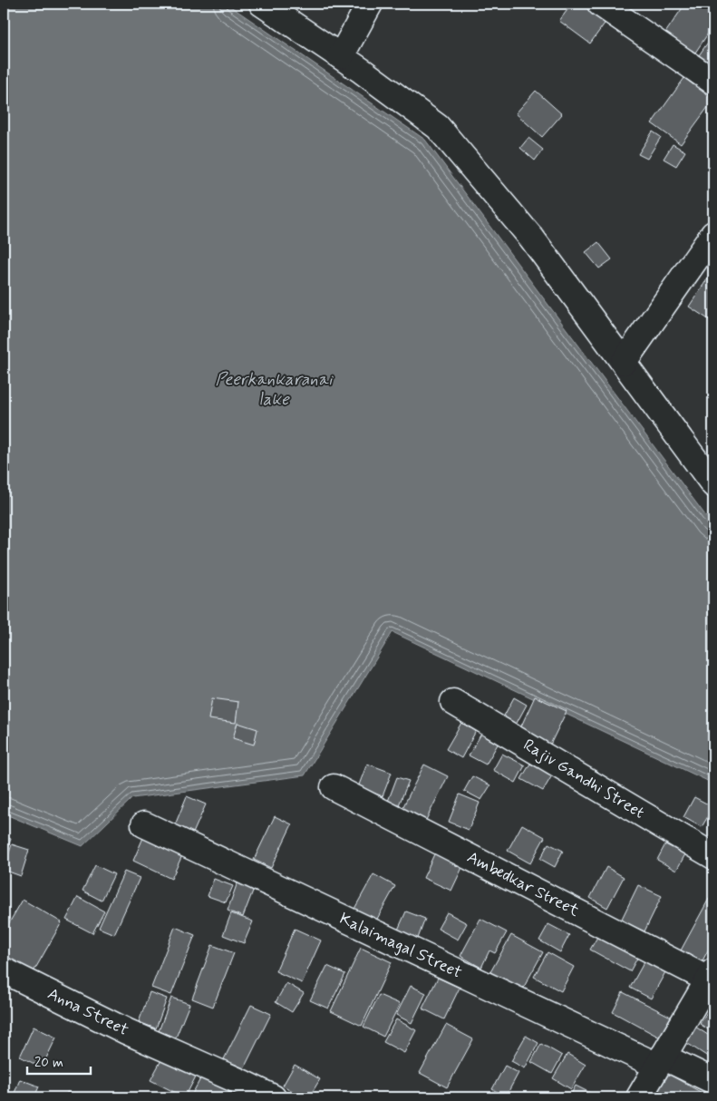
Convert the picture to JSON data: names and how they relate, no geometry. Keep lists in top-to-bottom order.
{
  "streets": {
    "street": [
      "Rajiv Gandhi Street",
      "Ambedkar Street",
      "Kalaimagal Street",
      "Anna Street"
    ]
  },
  "water": ["Peerkankaranai lake"],
  "scale_bar": "20 m"
}
